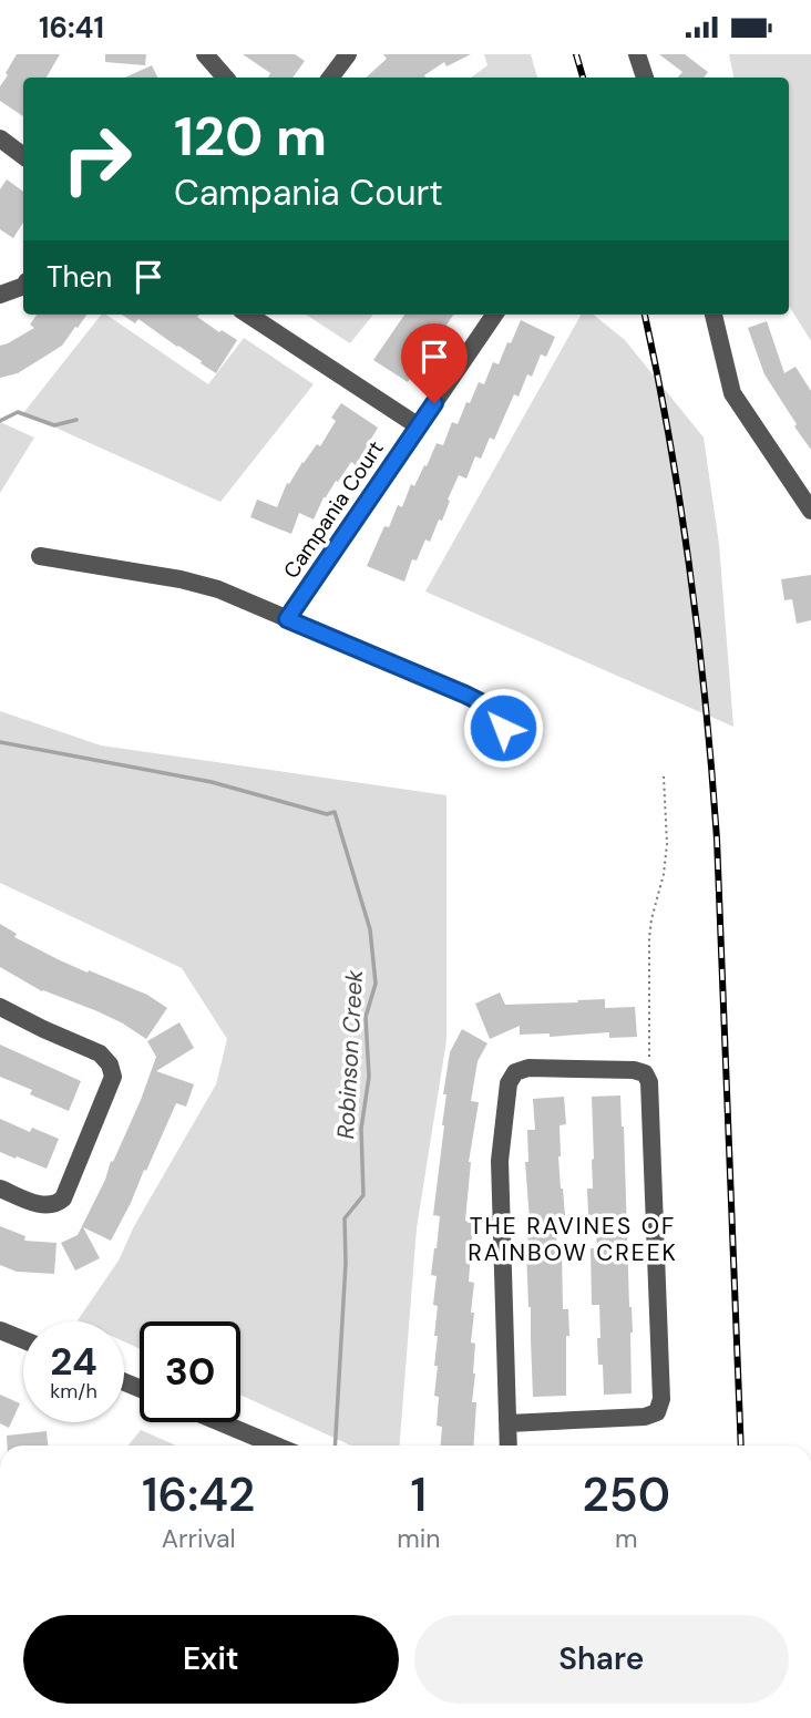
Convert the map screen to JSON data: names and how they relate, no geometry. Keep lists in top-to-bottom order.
{
  "streets": {
    "street": ["Campania Court"]
  },
  "districts": ["THE RAVINES OF RAINBOW CREEK"],
  "water": ["Robinson Creek"],
  "page": {
    "status": "16:41",
    "turn": ["120 m", "Campania Court"],
    "then": "Then",
    "speed": "24 km/h",
    "limit": "30",
    "eta": [
      "16:42",
      "Arrival",
      "1",
      "min",
      "250",
      "m"
    ],
    "buttons": ["Exit", "Share"]
  }
}
